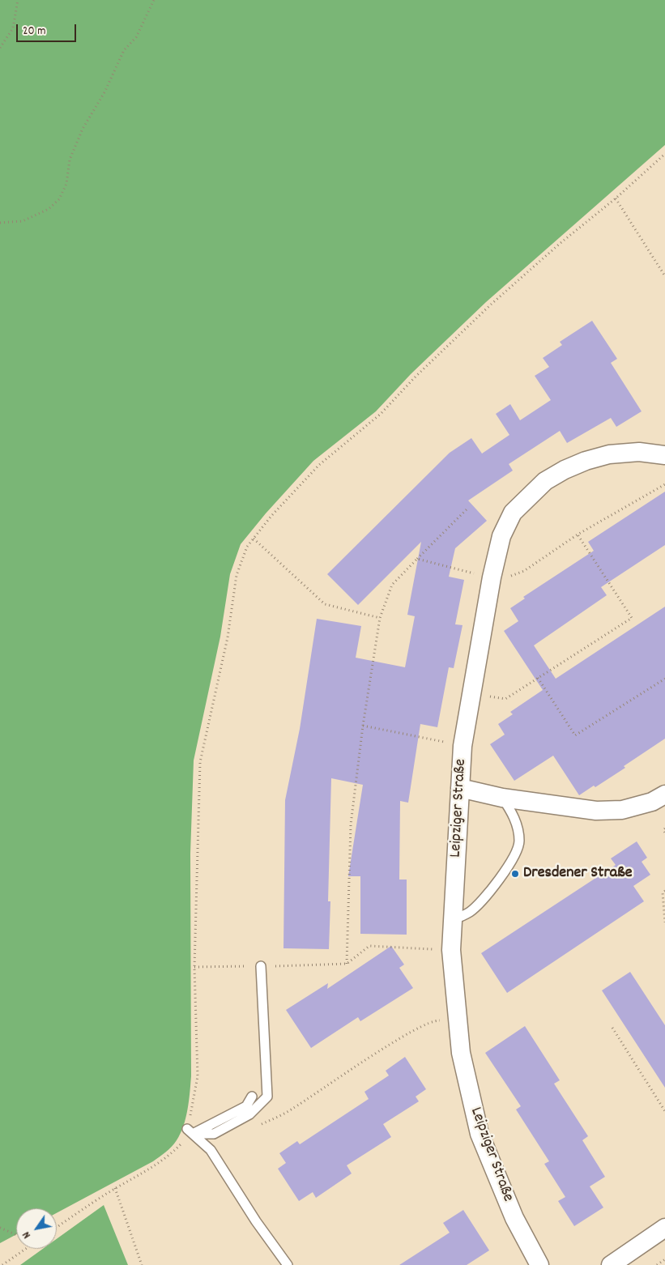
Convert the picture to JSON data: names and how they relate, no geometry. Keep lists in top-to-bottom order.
{
  "streets": {
    "street": ["Leipziger Straße"]
  },
  "places": ["Dresdener Straße"],
  "scale_bar": "20 m",
  "north": "bottom left"
}
